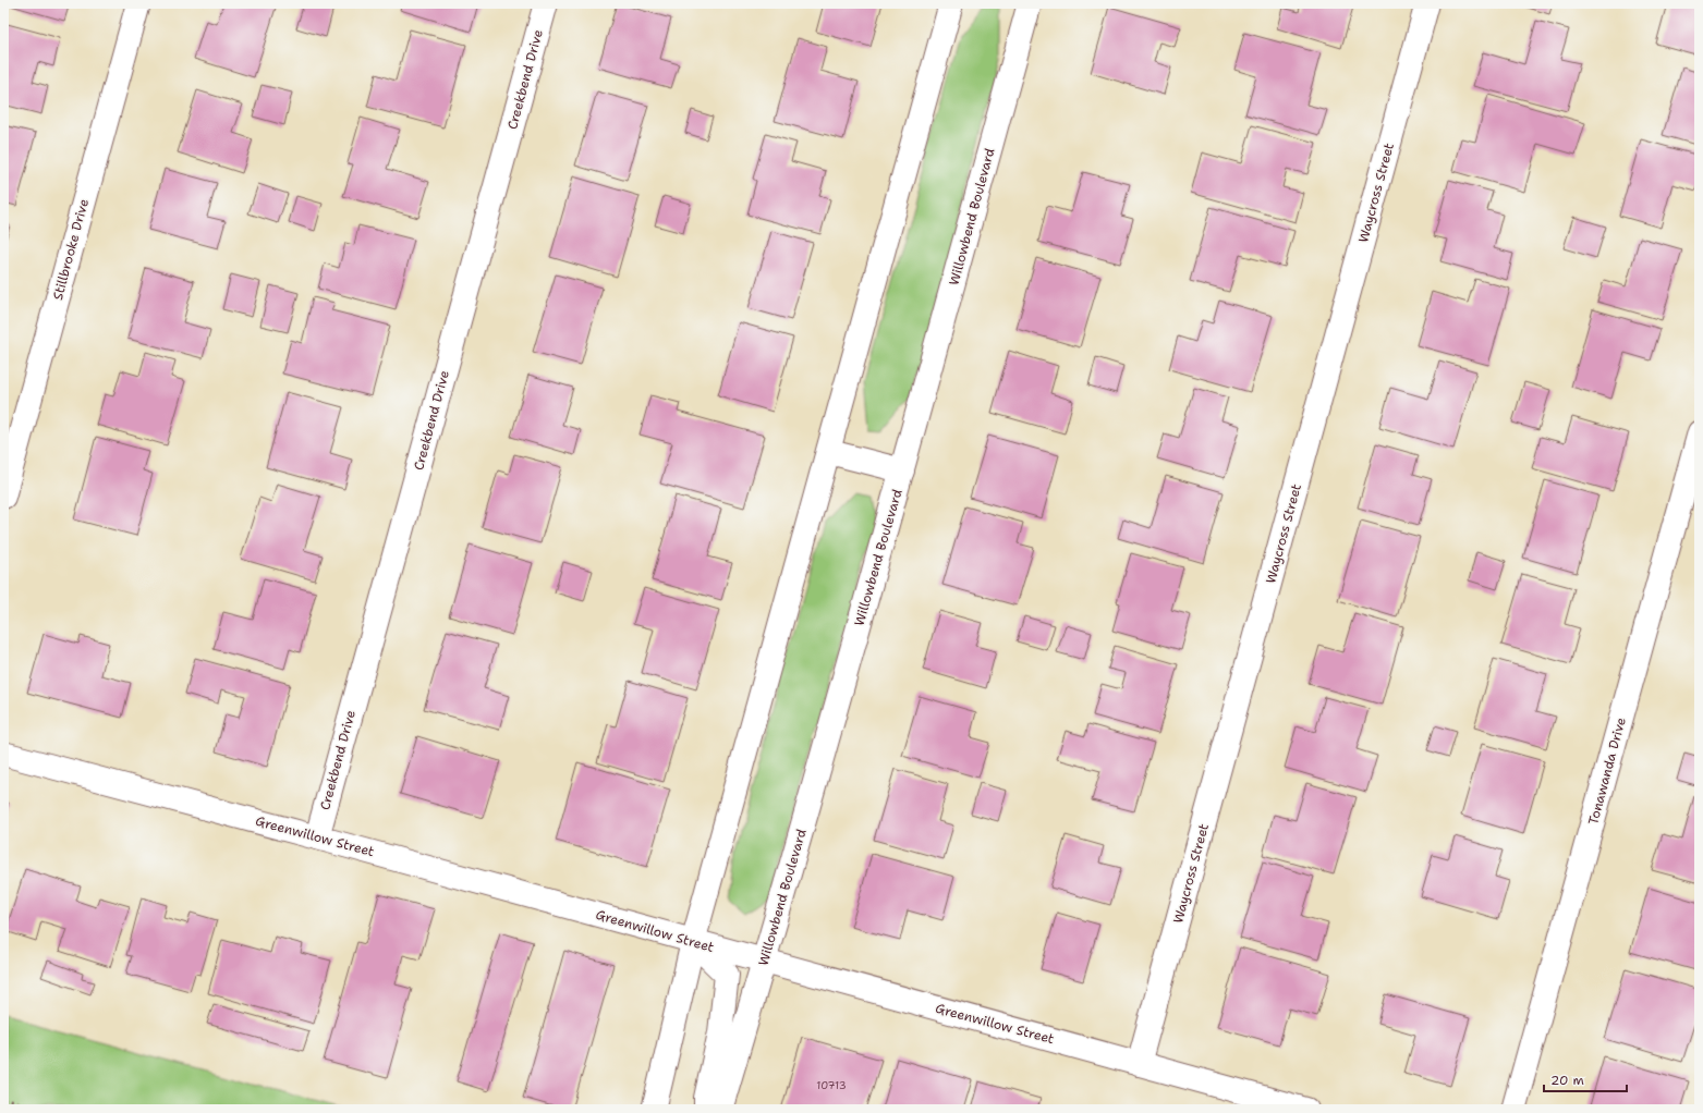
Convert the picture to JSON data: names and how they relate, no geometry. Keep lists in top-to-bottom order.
{
  "streets": {
    "street": [
      "Creekbend Drive",
      "Waycross Street",
      "Willowbend Boulevard",
      "Stillbrooke Drive",
      "Tonawanda Drive",
      "Greenwillow Street"
    ]
  },
  "crossings": [
    ["Creekbend Drive", "Greenwillow Street"],
    ["Waycross Street", "Greenwillow Street"],
    ["Willowbend Boulevard", "Greenwillow Street"]
  ],
  "house_numbers": ["10713"],
  "scale_bar": "20 m"
}
